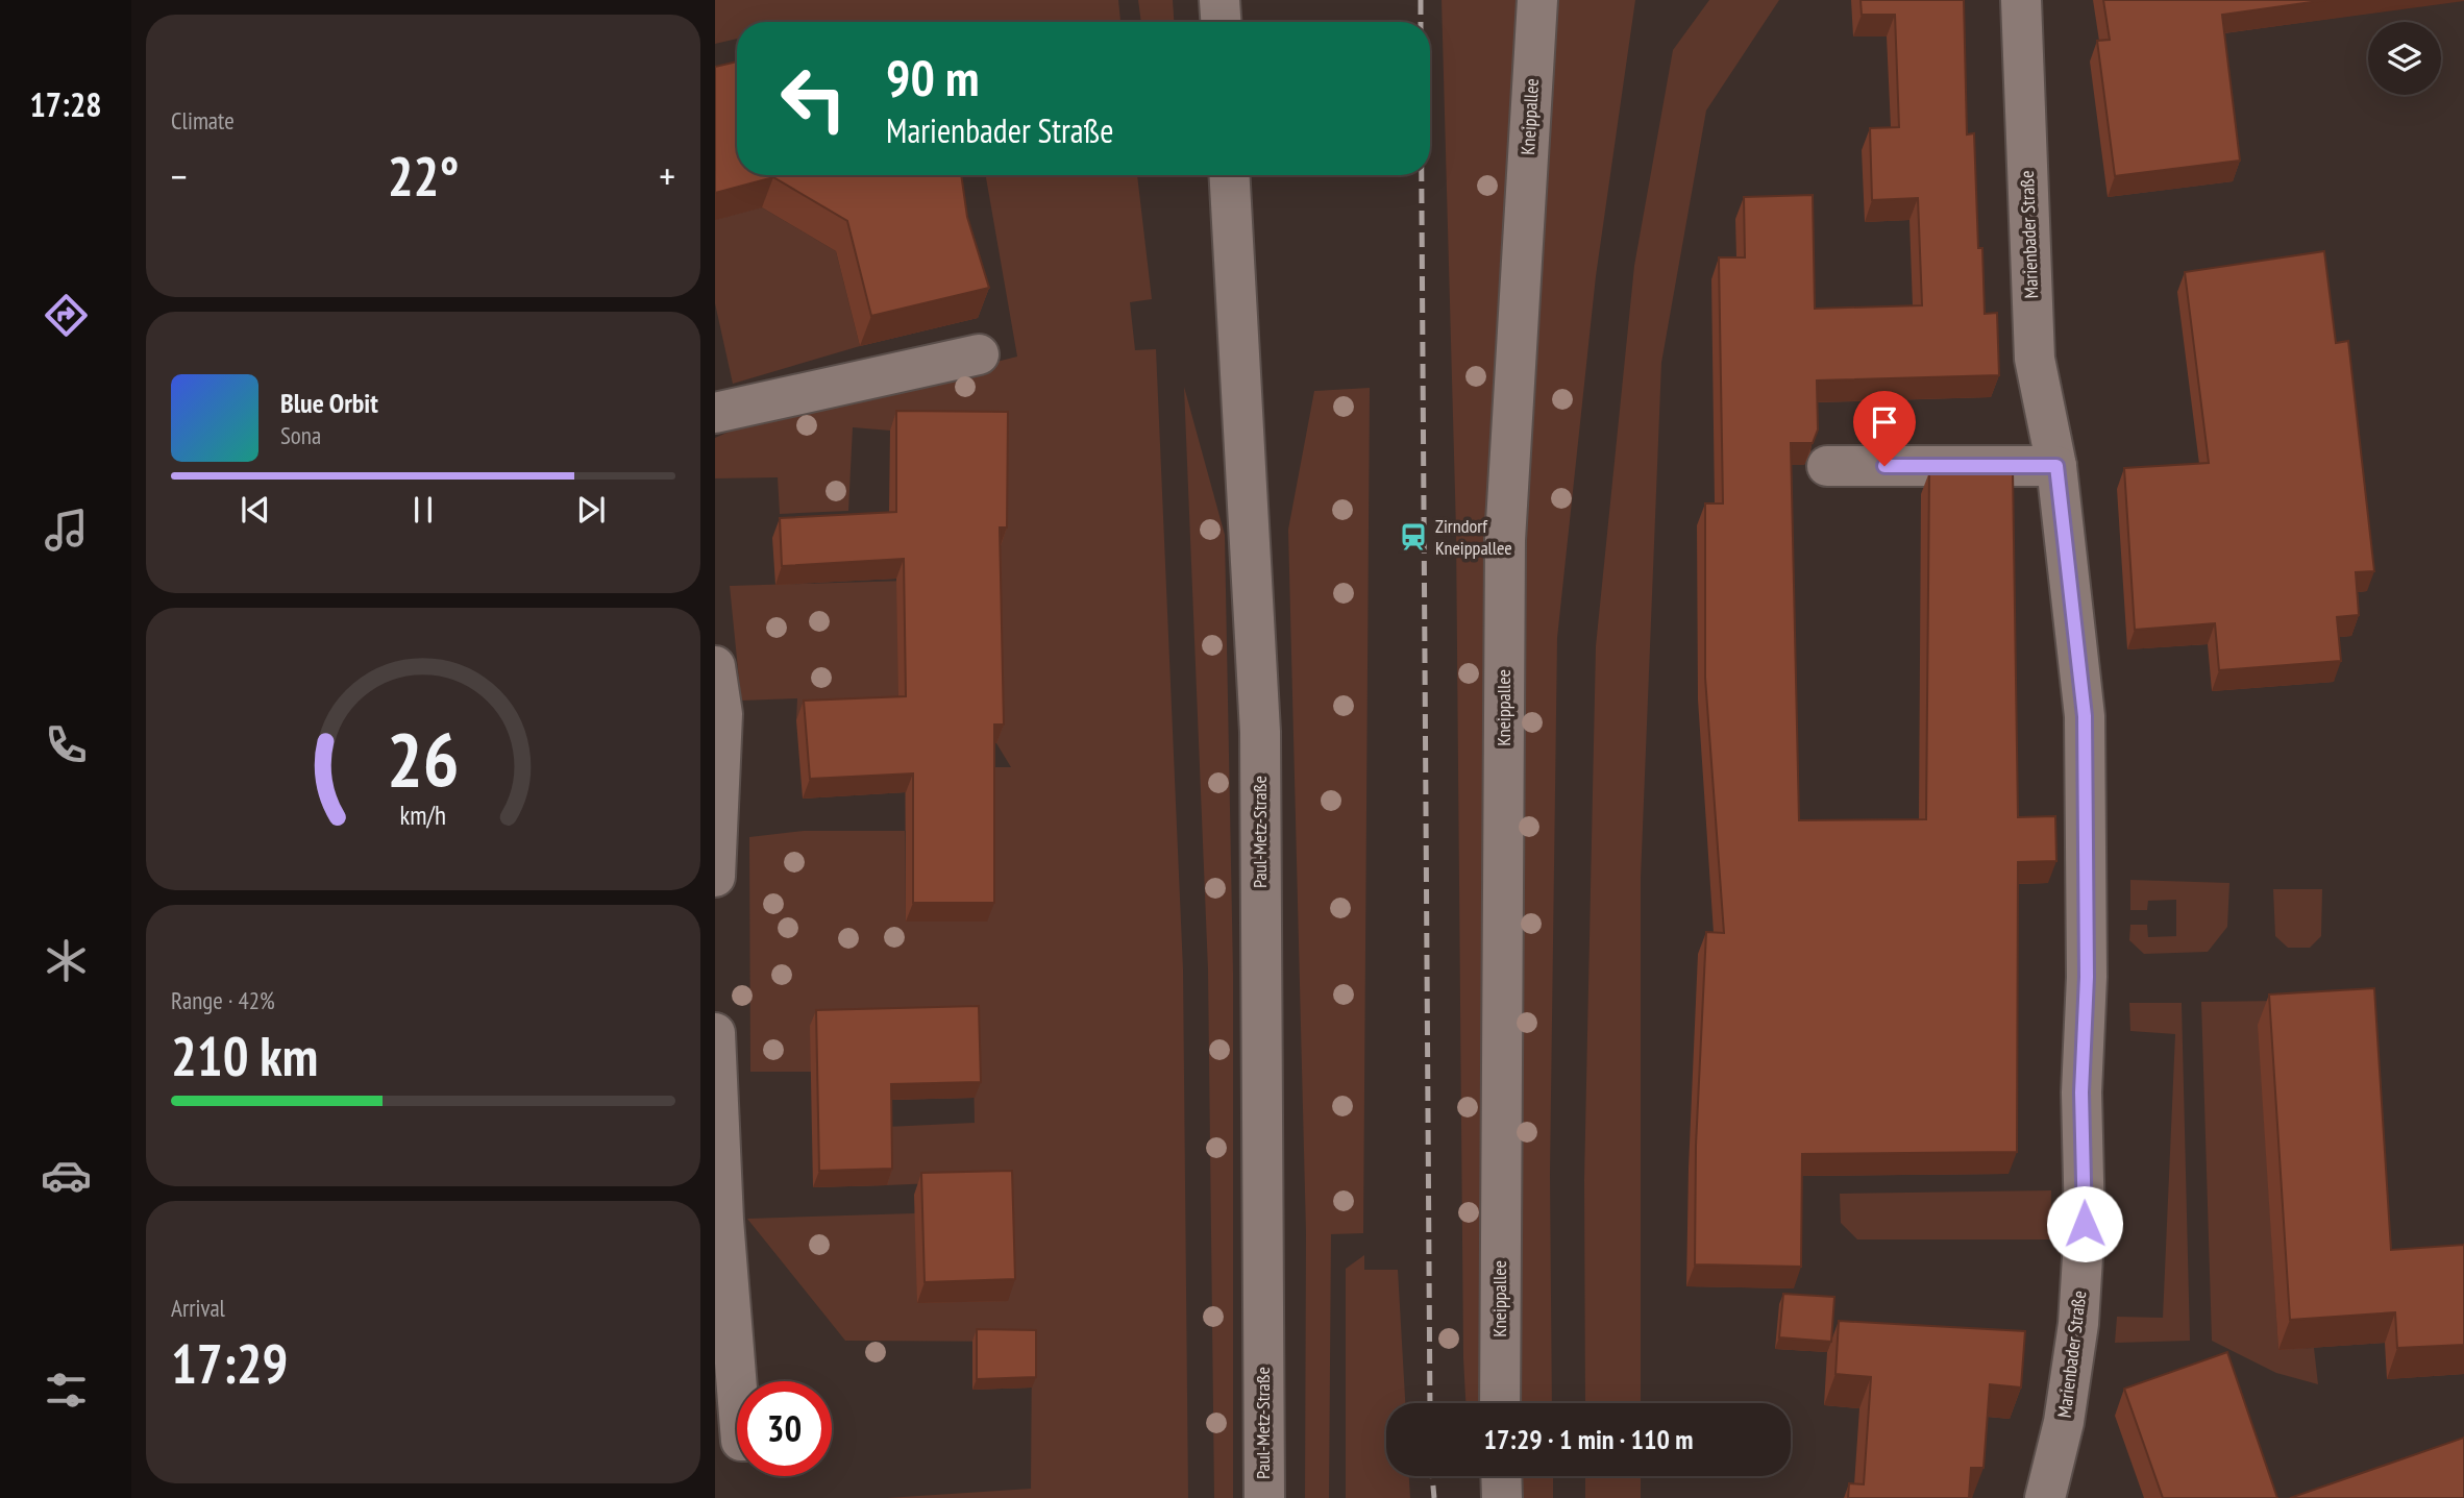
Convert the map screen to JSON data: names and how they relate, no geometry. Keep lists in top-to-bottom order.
{
  "streets": {
    "street": ["Kneippallee", "Marienbader Straße", "Paul-Metz-Straße"]
  },
  "places": {
    "station": ["Zirndorf Kneippallee"]
  },
  "page": {
    "tabs": "17:28",
    "tile": [
      "Climate",
      ["Range · 42%", "210 km"],
      ["Arrival", "17:29"]
    ],
    "turn": ["90 m", "Marienbader Straße"],
    "heat": ["−", "22°", "+"],
    "song": ["Blue Orbit", "Sona"],
    "limit": "30",
    "trip": "17:29 · 1 min · 110 m",
    "gauge": ["26", "km/h"]
  }
}
